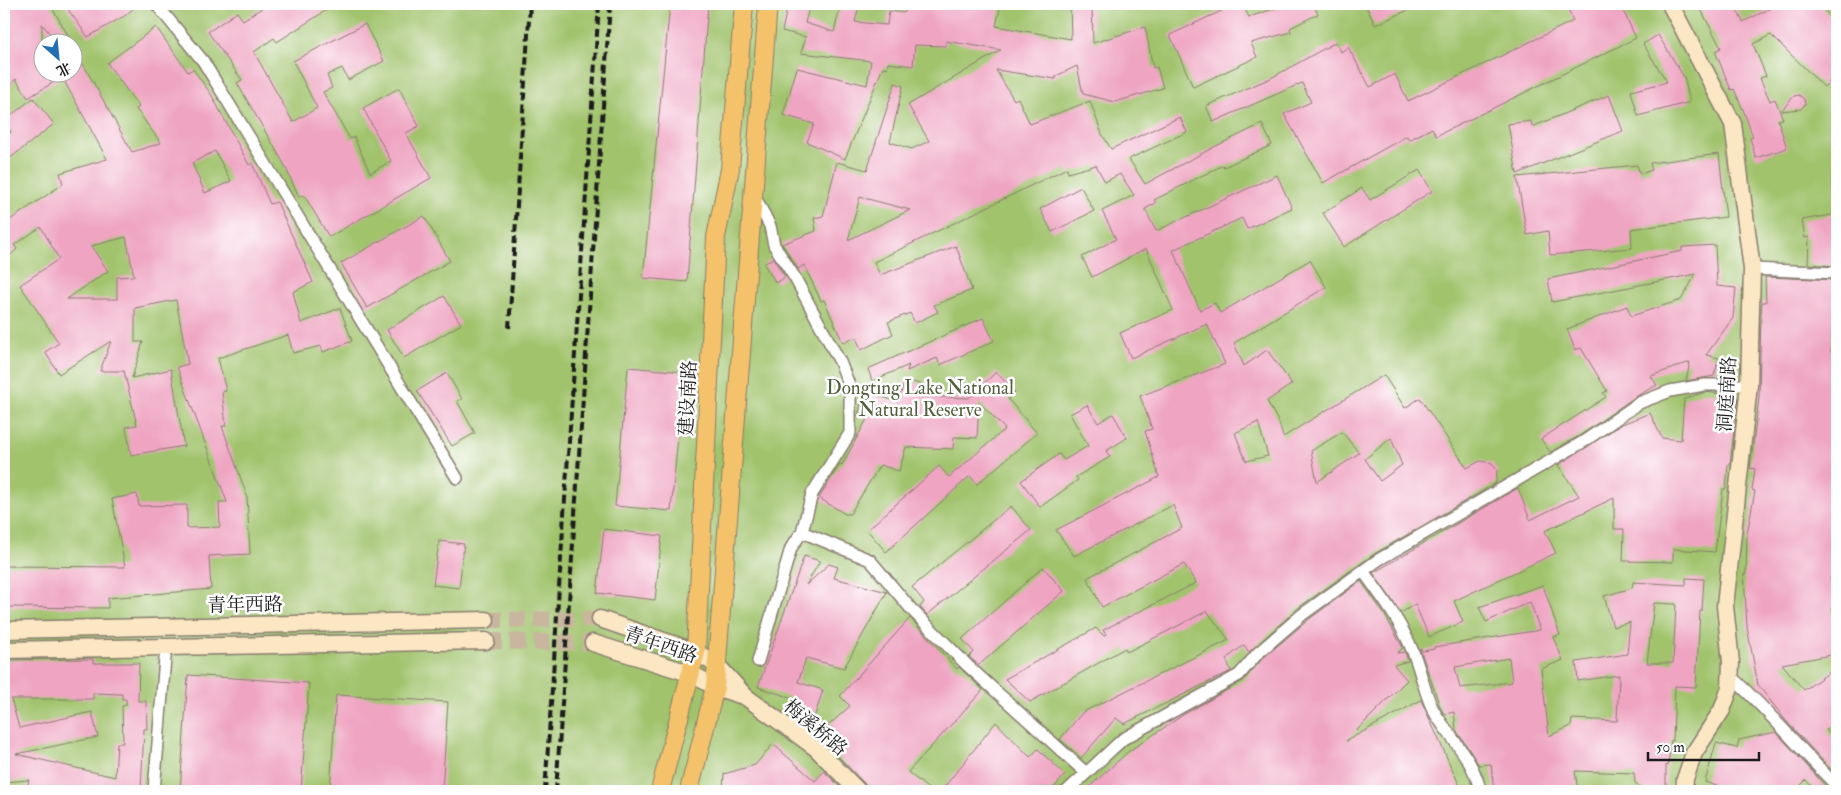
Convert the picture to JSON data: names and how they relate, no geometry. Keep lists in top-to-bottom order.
{
  "streets": {
    "main road": [
      "洞庭南路",
      "建设南路",
      "青年西路",
      "梅溪桥路"
    ]
  },
  "crossings": [
    ["建设南路", "青年西路"],
    ["青年西路", "梅溪桥路"]
  ],
  "parks": ["Dongting Lake National Natural Reserve"],
  "scale_bar": "50 m",
  "north": "bottom right"
}
